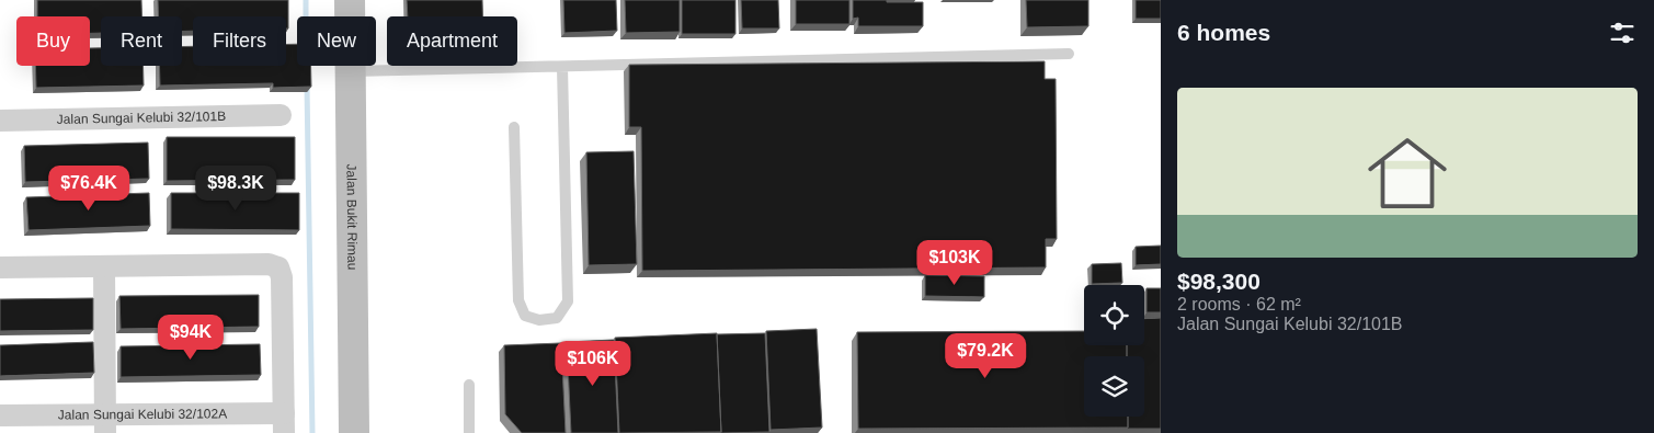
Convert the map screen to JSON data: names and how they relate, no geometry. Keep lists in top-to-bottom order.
{
  "streets": {
    "street": ["Jalan Sungai Kelubi 32/101B", "Jalan Bukit Rimau", "Jalan Sungai Kelubi 32/102A"]
  },
  "page": {
    "heading": "6 homes",
    "chip": [
      "Buy",
      "Rent",
      "Filters",
      "New",
      "Apartment"
    ],
    "list": [
      {
        "name": "$98,300",
        "note": "2 rooms · 62 m² · Jalan Sungai Kelubi 32/101B"
      }
    ],
    "price": [
      "$76.4K",
      "$98.3K",
      "$103K",
      "$94K",
      "$79.2K",
      "$106K"
    ]
  }
}
